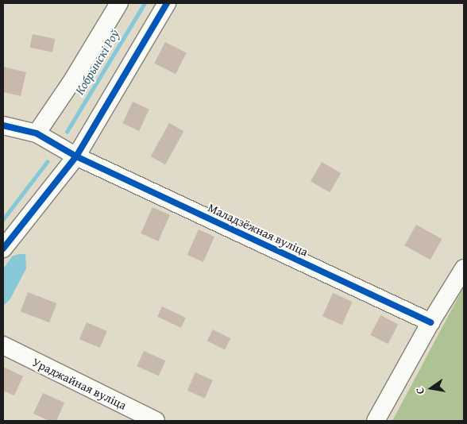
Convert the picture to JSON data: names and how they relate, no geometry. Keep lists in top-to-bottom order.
{
  "streets": {
    "street": ["Маладзёжная вуліца", "Ураджайная вуліца"]
  },
  "water": ["Кобрынскі Роў"],
  "north": "left"
}
